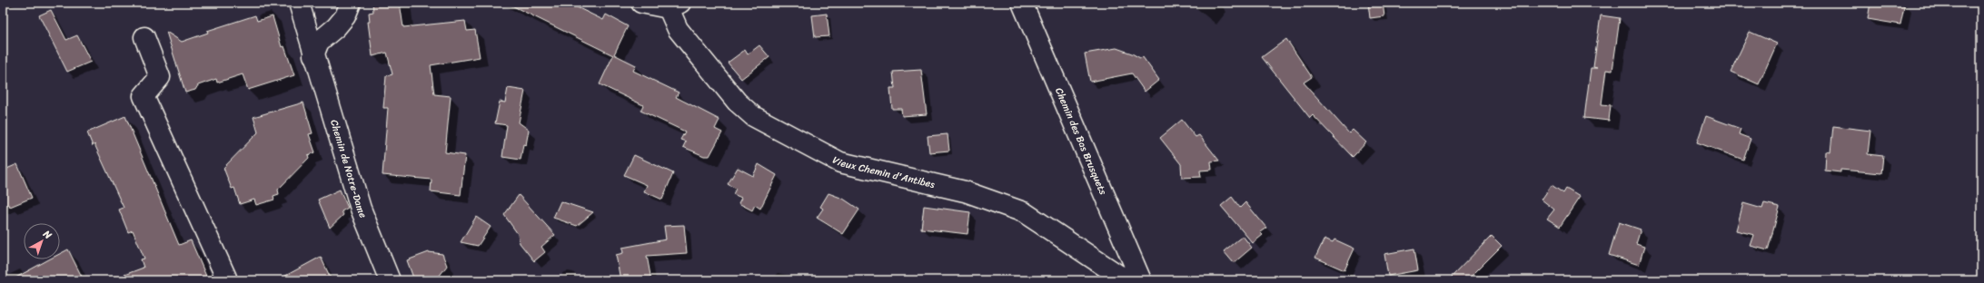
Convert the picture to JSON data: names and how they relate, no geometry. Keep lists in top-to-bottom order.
{
  "streets": {
    "street": ["Chemin des Bas Brusquets", "Chemin de Notre-Dame", "Vieux Chemin d'Antibes"]
  },
  "crossings": [
    ["Chemin des Bas Brusquets", "Vieux Chemin d'Antibes"]
  ],
  "north": "top right"
}
